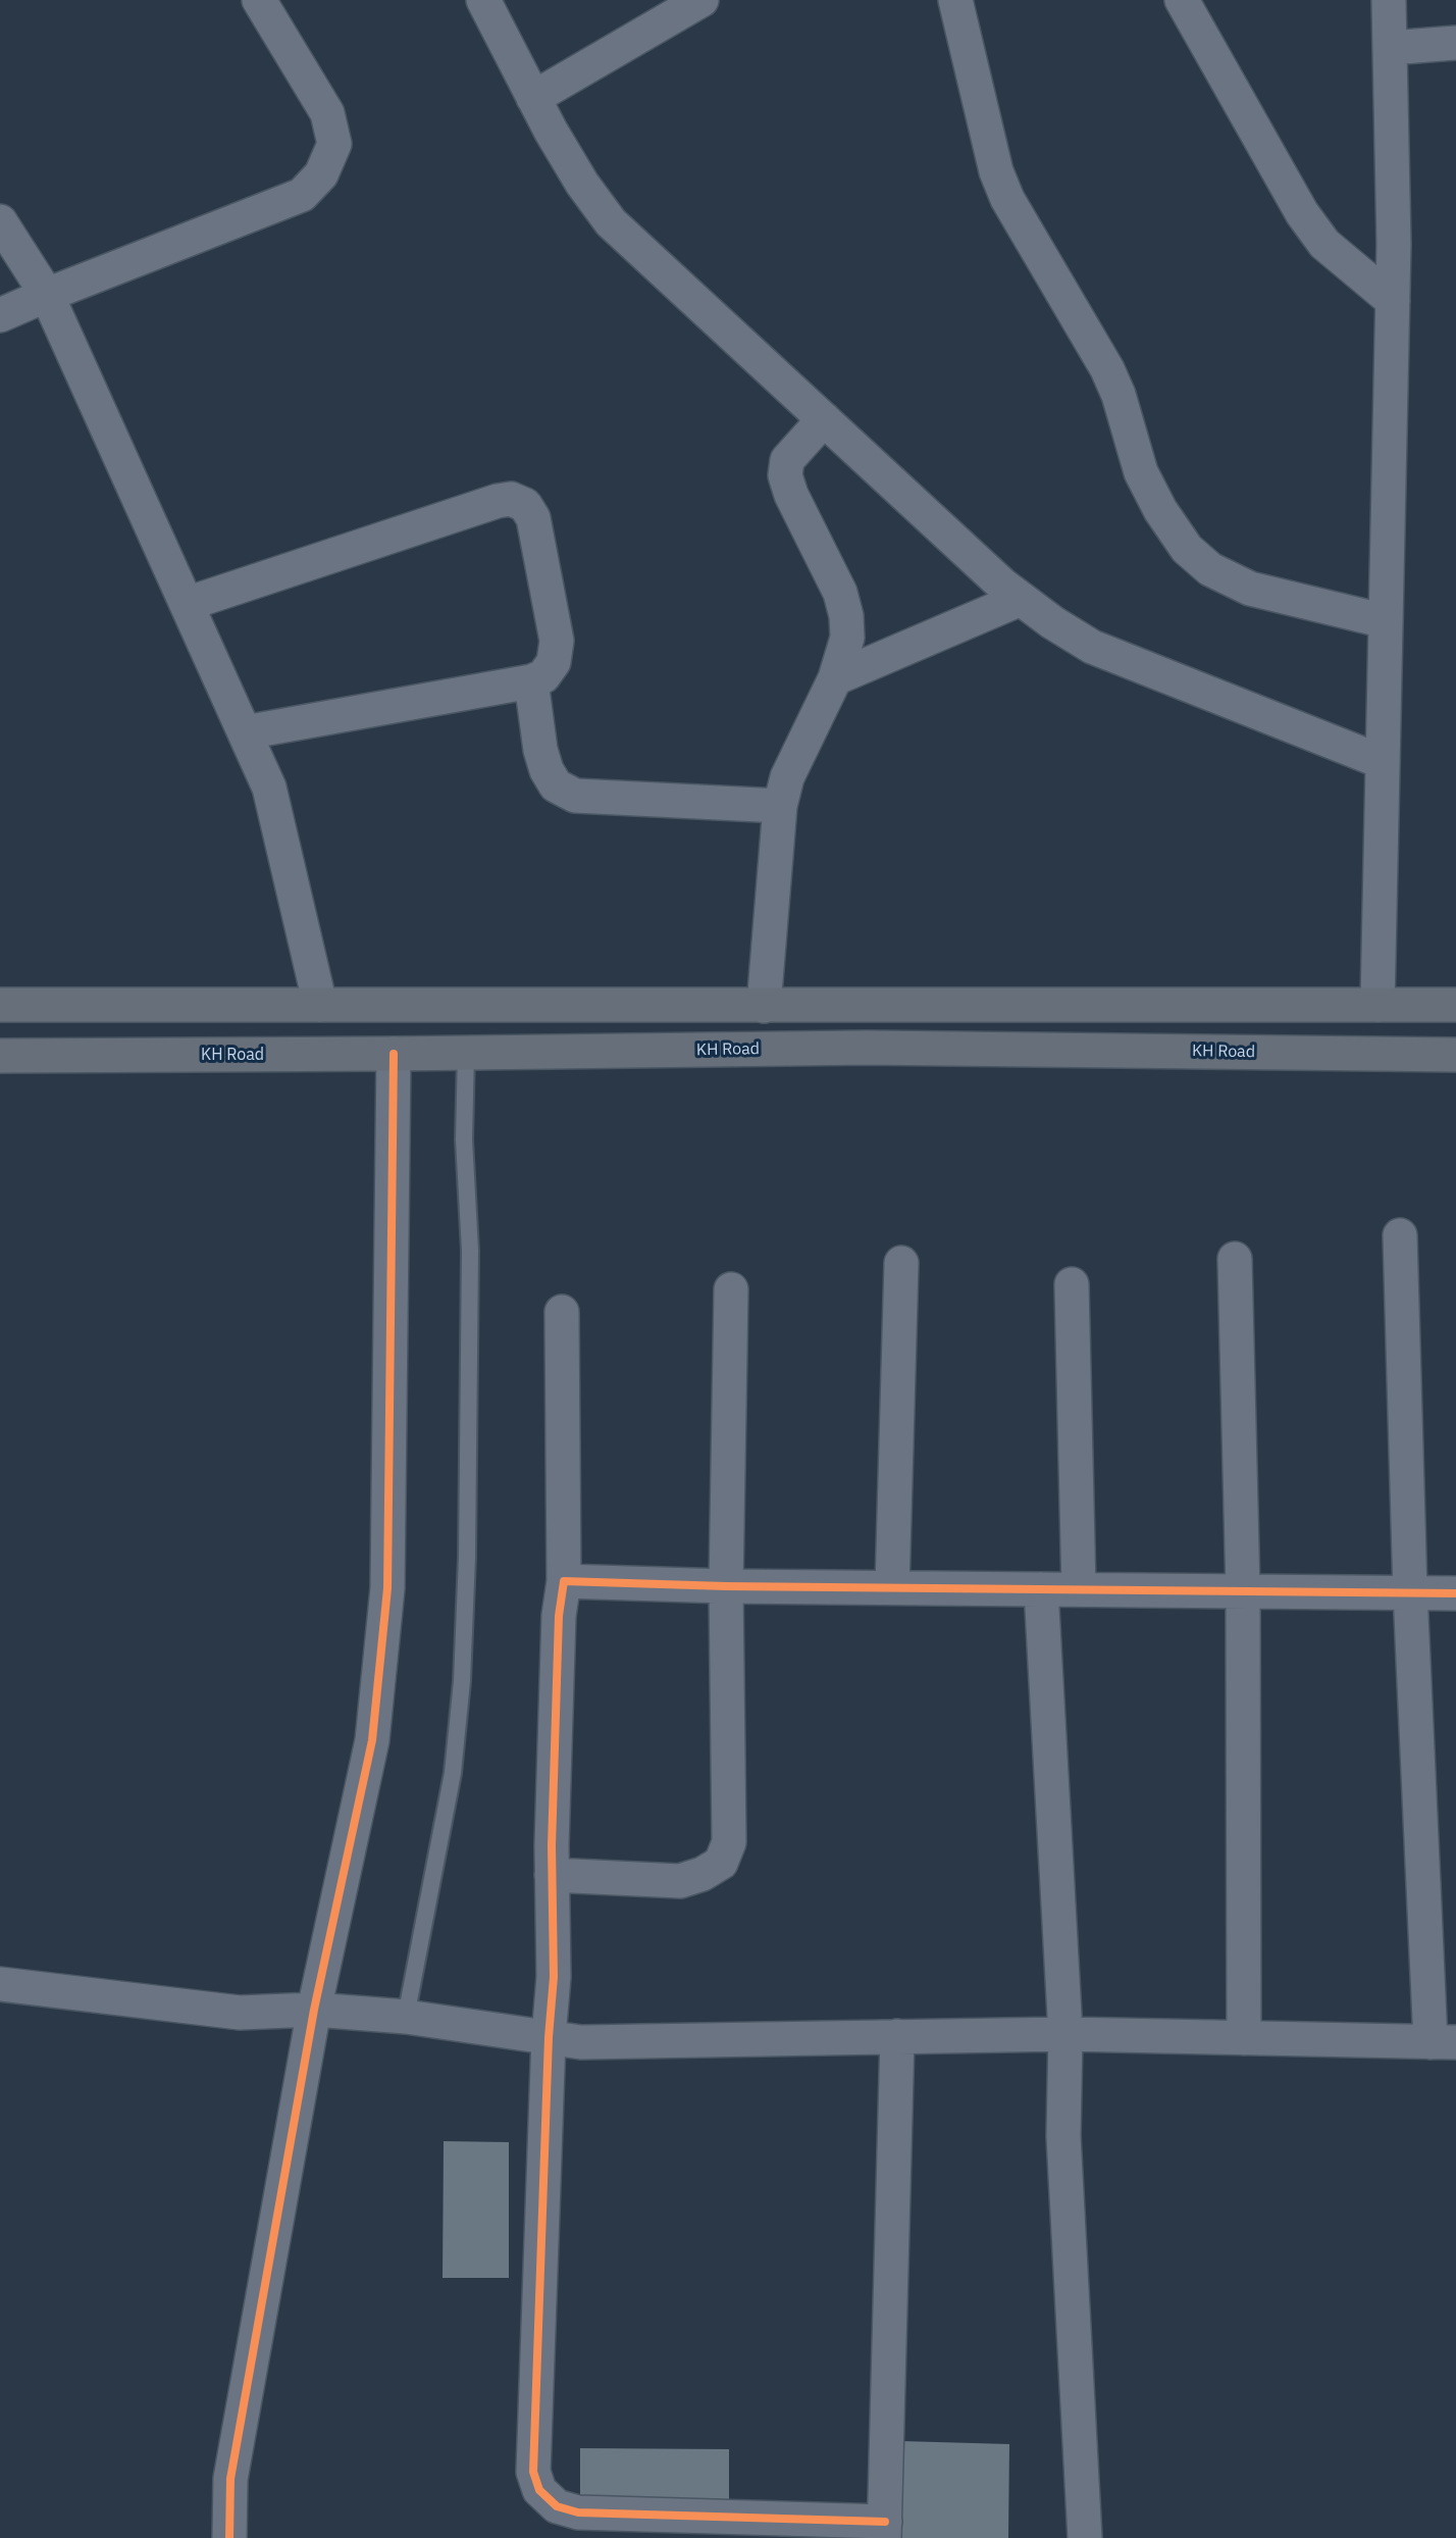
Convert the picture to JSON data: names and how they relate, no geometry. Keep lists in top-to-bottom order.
{
  "streets": {
    "main road": ["KH Road"]
  }
}
